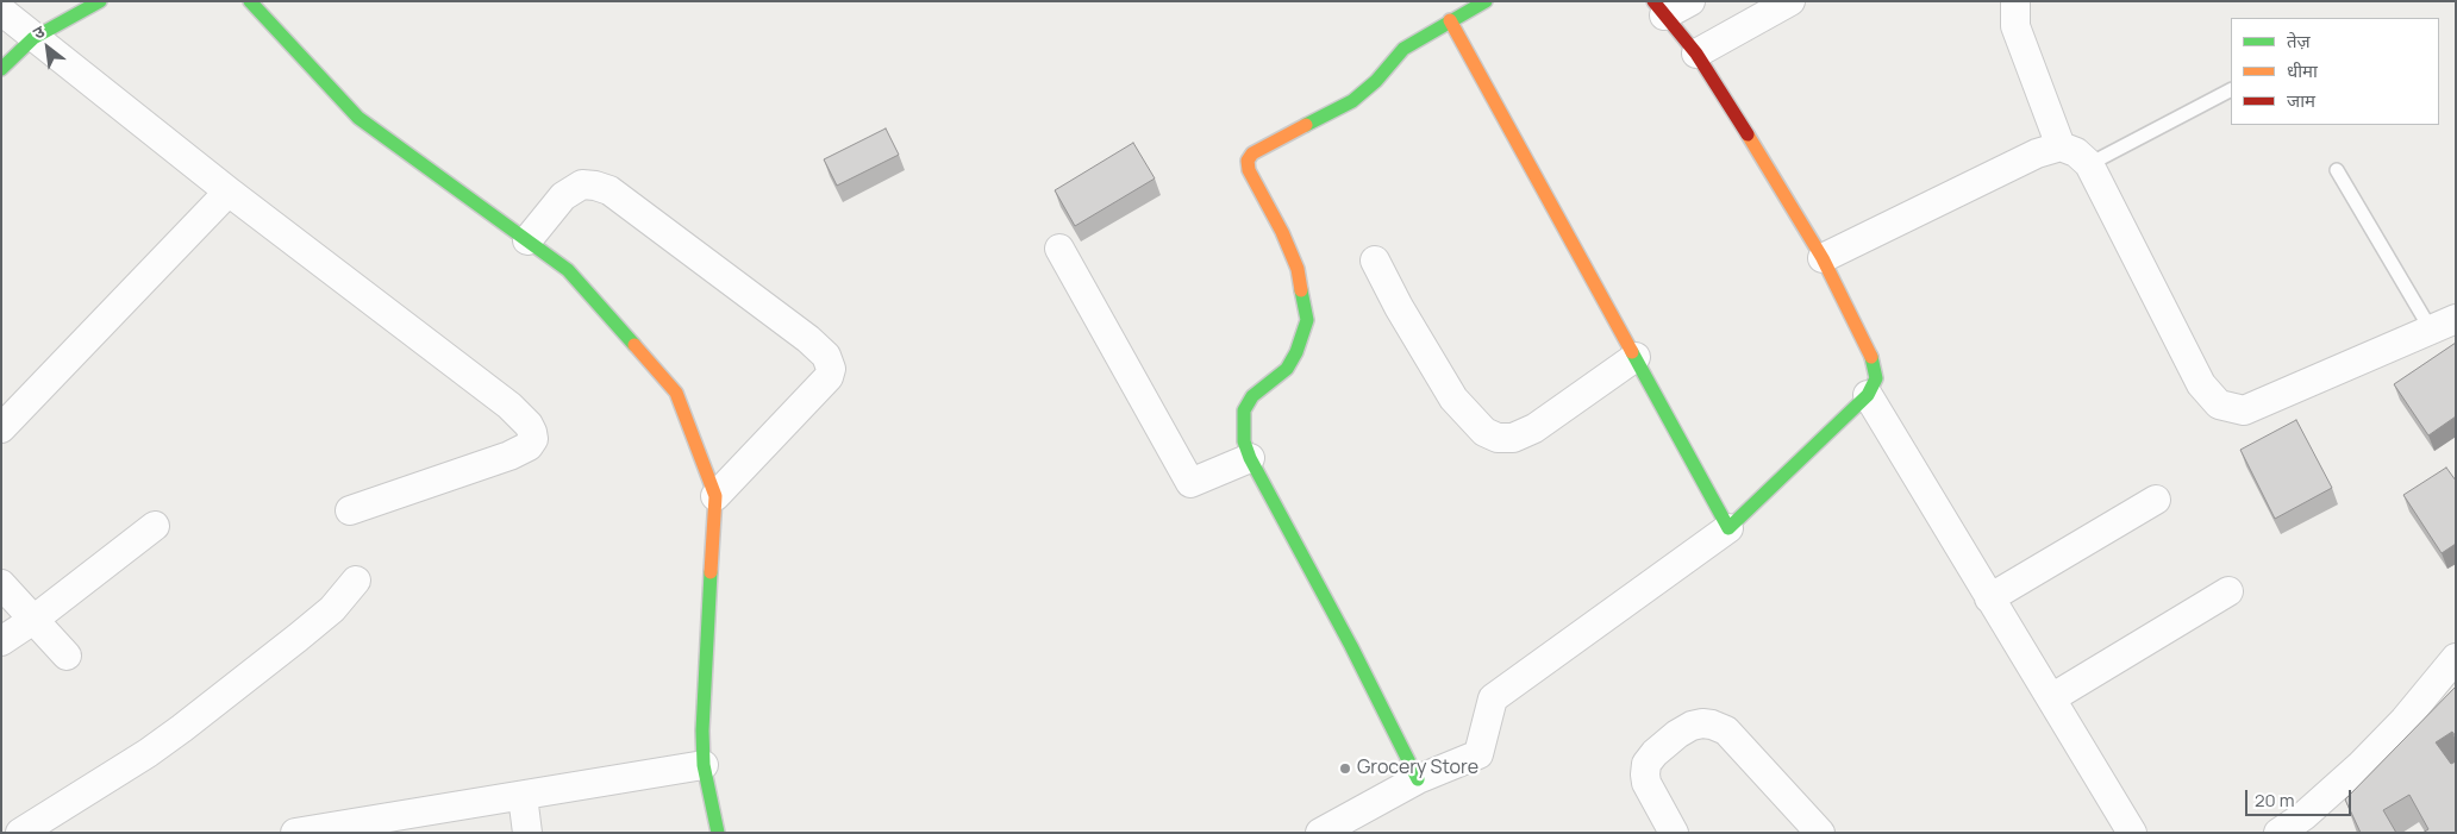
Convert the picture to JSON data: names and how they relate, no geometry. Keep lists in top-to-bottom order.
{
  "places": ["Grocery Store"],
  "legend": ["तेज़", "धीमा", "जाम"],
  "scale_bar": "20 m",
  "north": "top left"
}
